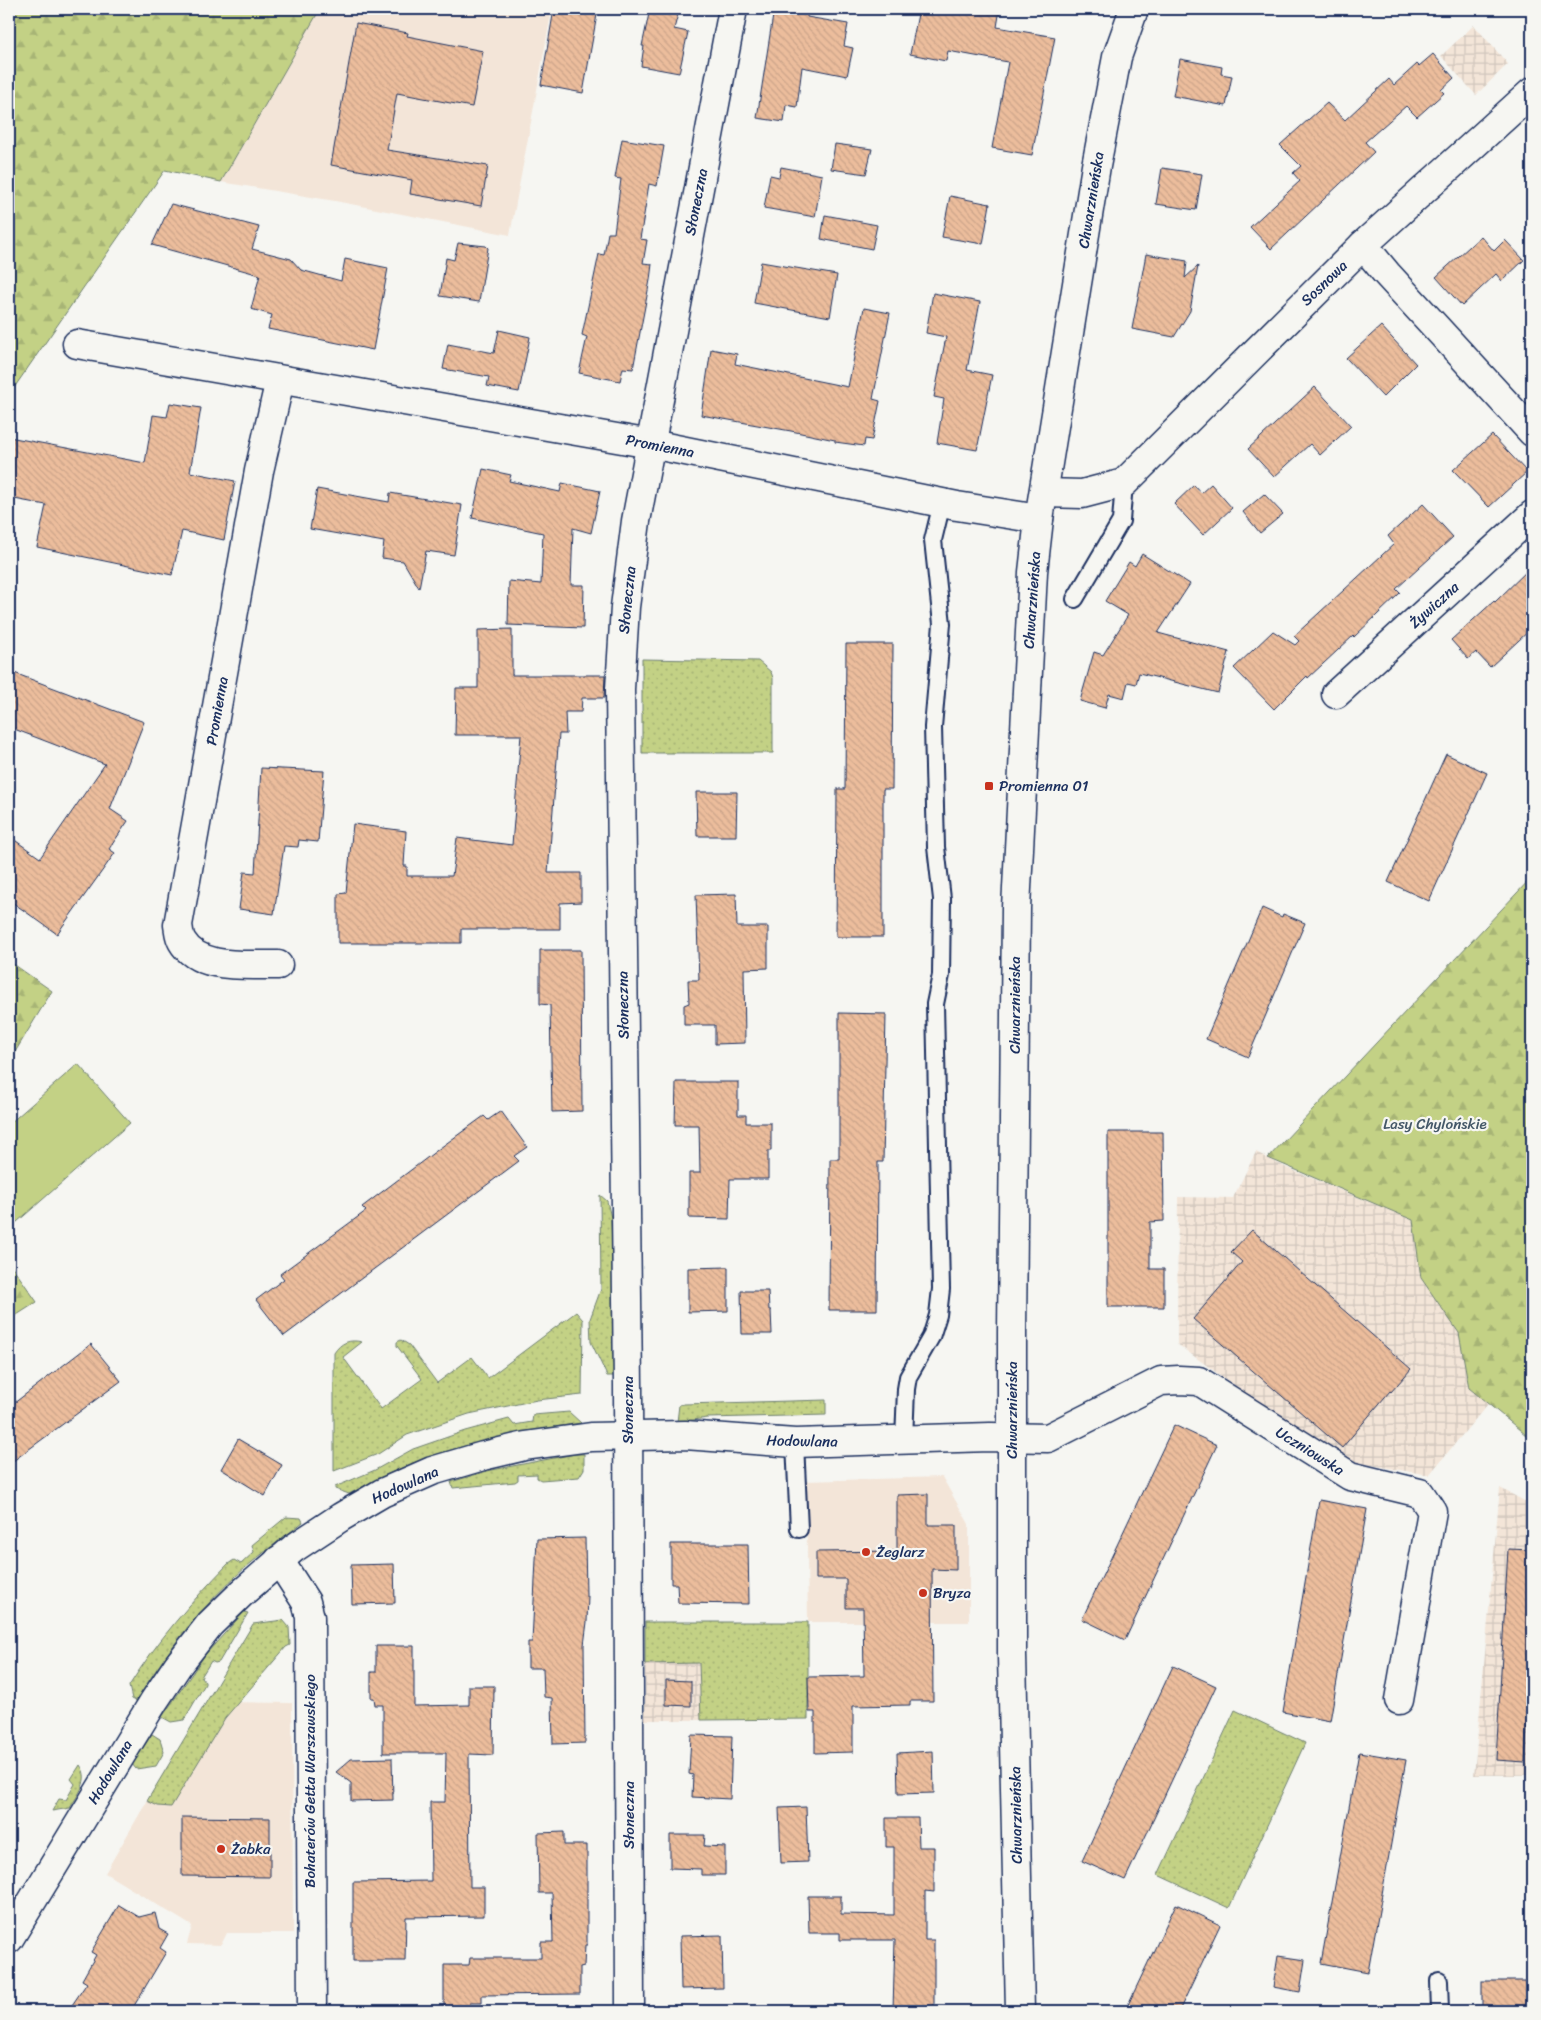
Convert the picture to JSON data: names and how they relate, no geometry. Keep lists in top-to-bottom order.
{
  "streets": {
    "street": [
      "Chwarznieńska",
      "Słoneczna",
      "Sosnowa",
      "Promienna",
      "Żywiczna",
      "Hodowlana",
      "Uczniowska",
      "Bohaterów Getta Warszawskiego"
    ]
  },
  "crossings": [
    ["Chwarznieńska", "Promienna"],
    ["Chwarznieńska", "Hodowlana"],
    ["Chwarznieńska", "Uczniowska"],
    ["Słoneczna", "Promienna"],
    ["Słoneczna", "Hodowlana"],
    ["Hodowlana", "Uczniowska"],
    ["Hodowlana", "Bohaterów Getta Warszawskiego"]
  ],
  "parks": ["Lasy Chylońskie"],
  "places": {
    "transit": ["Promienna 01"],
    "other": ["Żeglarz", "Bryza", "Żabka"]
  }
}
